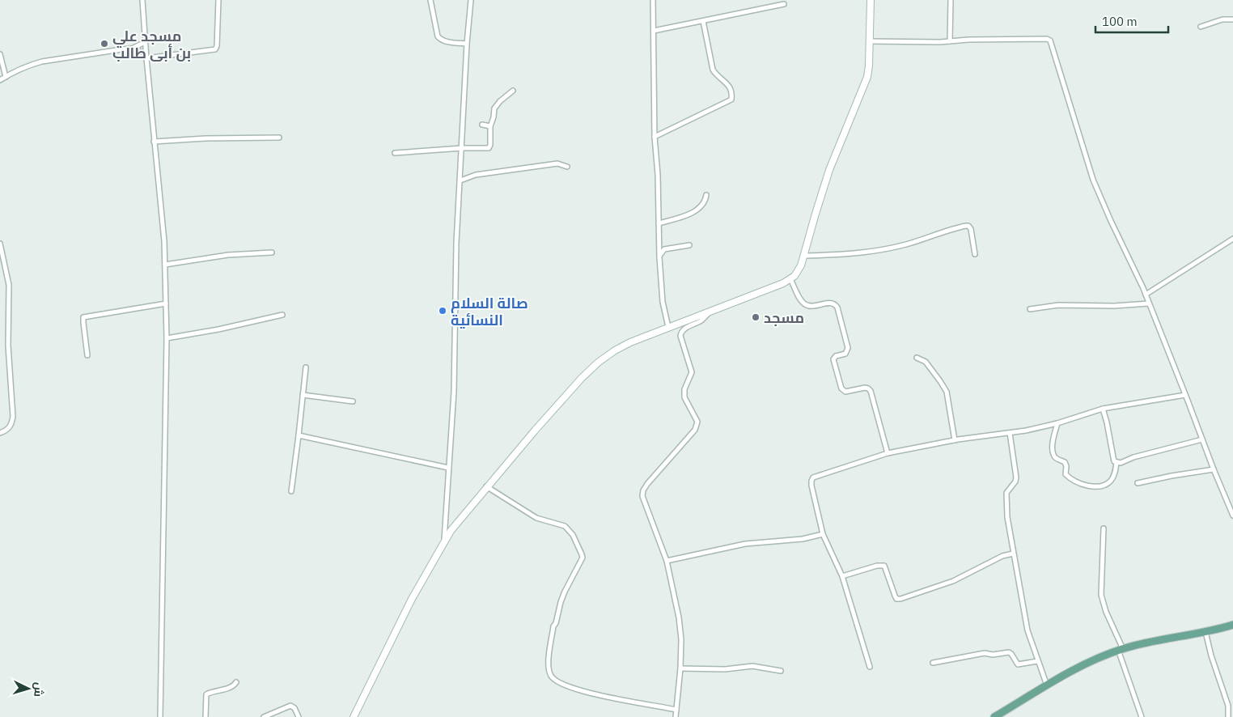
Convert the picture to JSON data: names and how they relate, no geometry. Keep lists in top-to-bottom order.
{
  "places": ["مسجد علي بن أبى طالب", "صالة السلام النسائية", "مسجد"],
  "scale_bar": "100 m",
  "north": "right"
}
